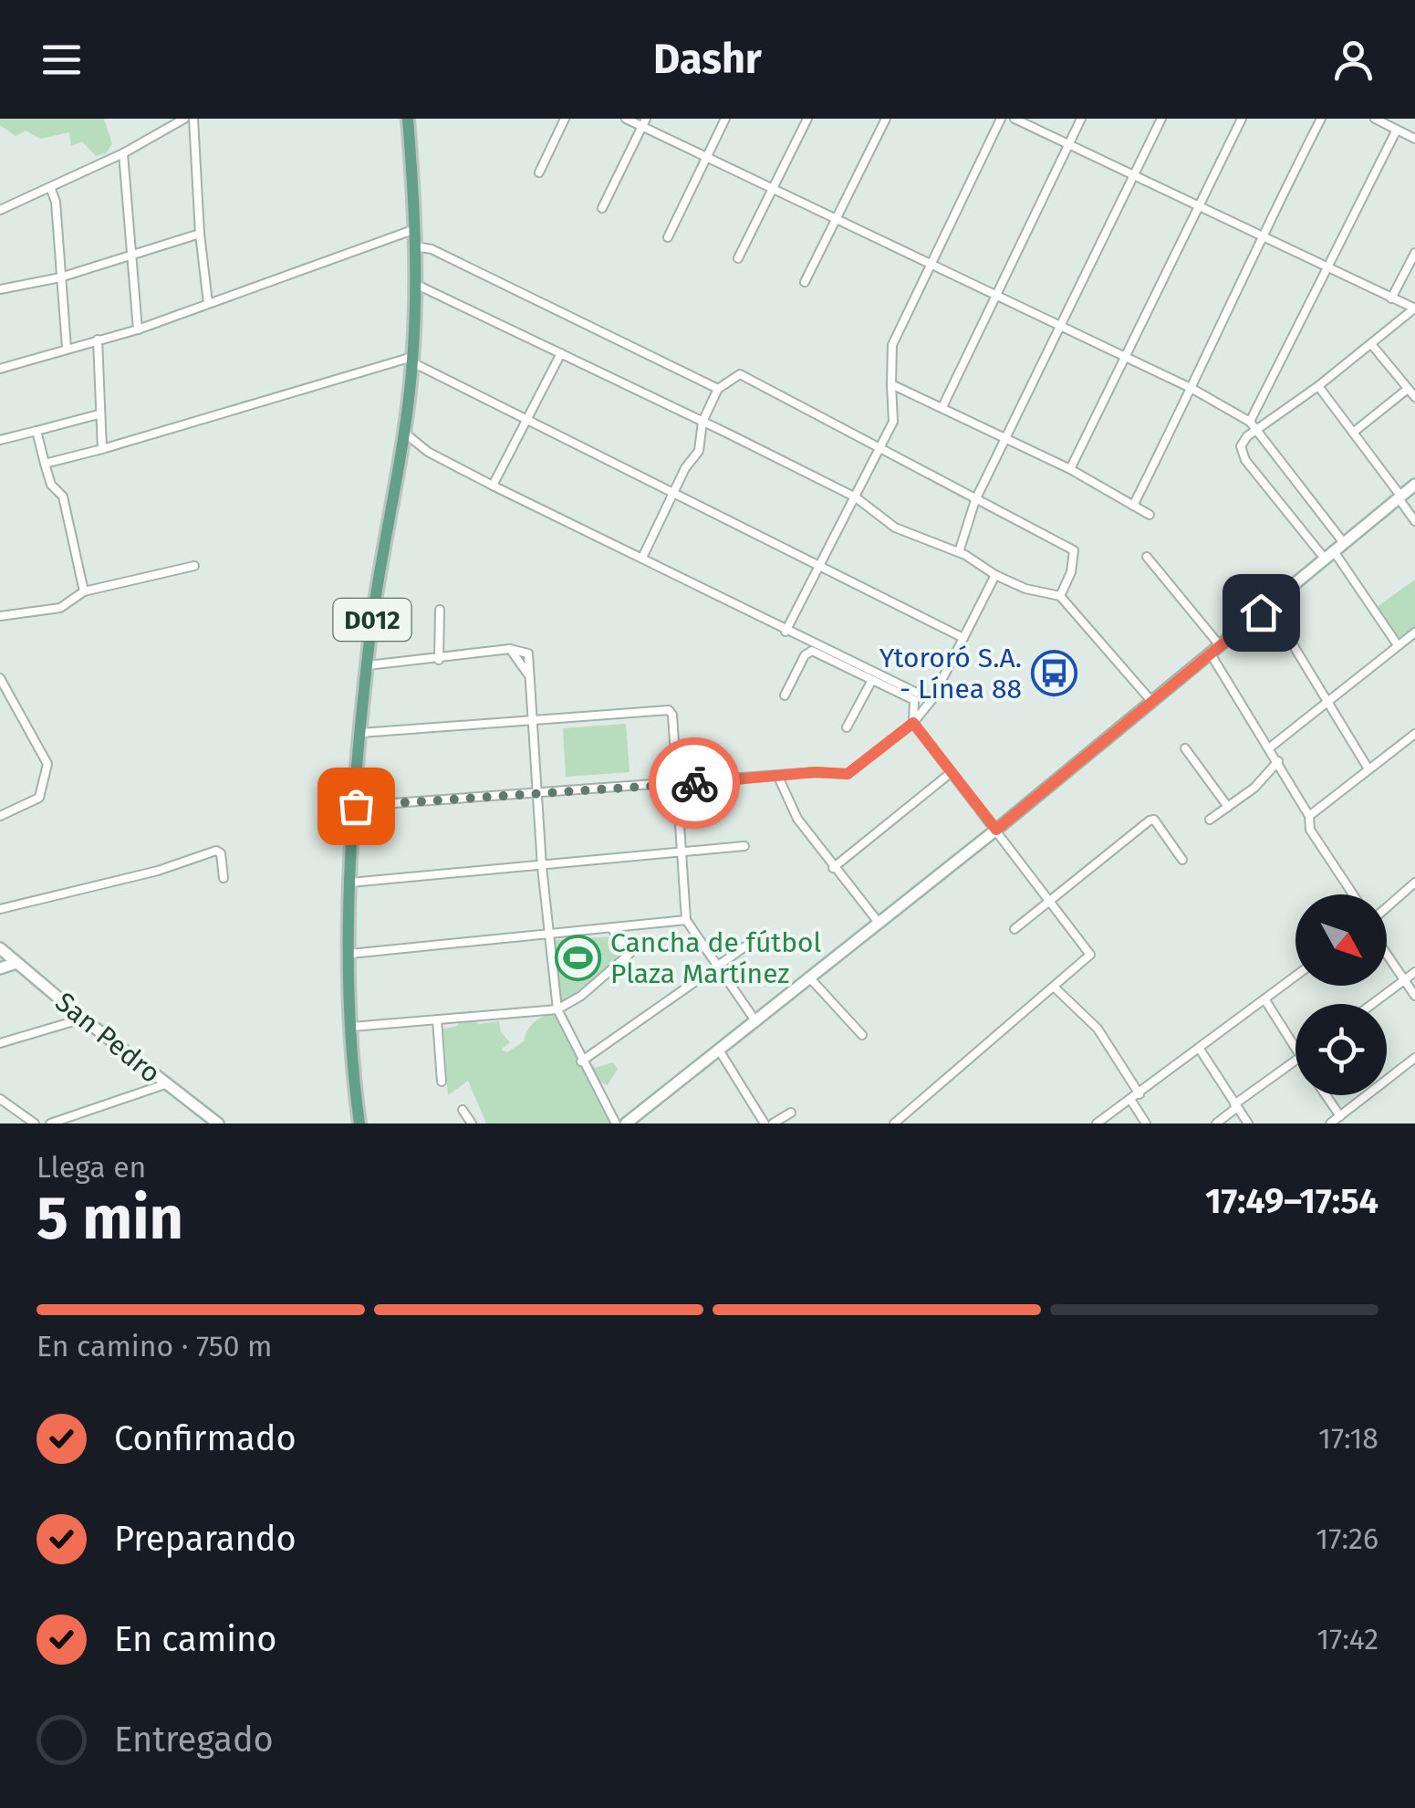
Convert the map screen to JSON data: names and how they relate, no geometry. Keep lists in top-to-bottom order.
{
  "streets": {
    "main road": ["D012", "San Pedro"]
  },
  "places": {
    "bus stop": ["Ytororó S.A. - Línea 88"],
    "sports": ["Cancha de fútbol Plaza Martínez"]
  },
  "north": "bottom right",
  "page": {
    "header": "Dashr",
    "heading": ["5 min", "Llega en", "17:49–17:54"],
    "bar": "En camino · 750 m",
    "list": [
      ["Confirmado", "17:18"],
      ["Preparando", "17:26"],
      ["En camino", "17:42"],
      "Entregado"
    ]
  }
}
